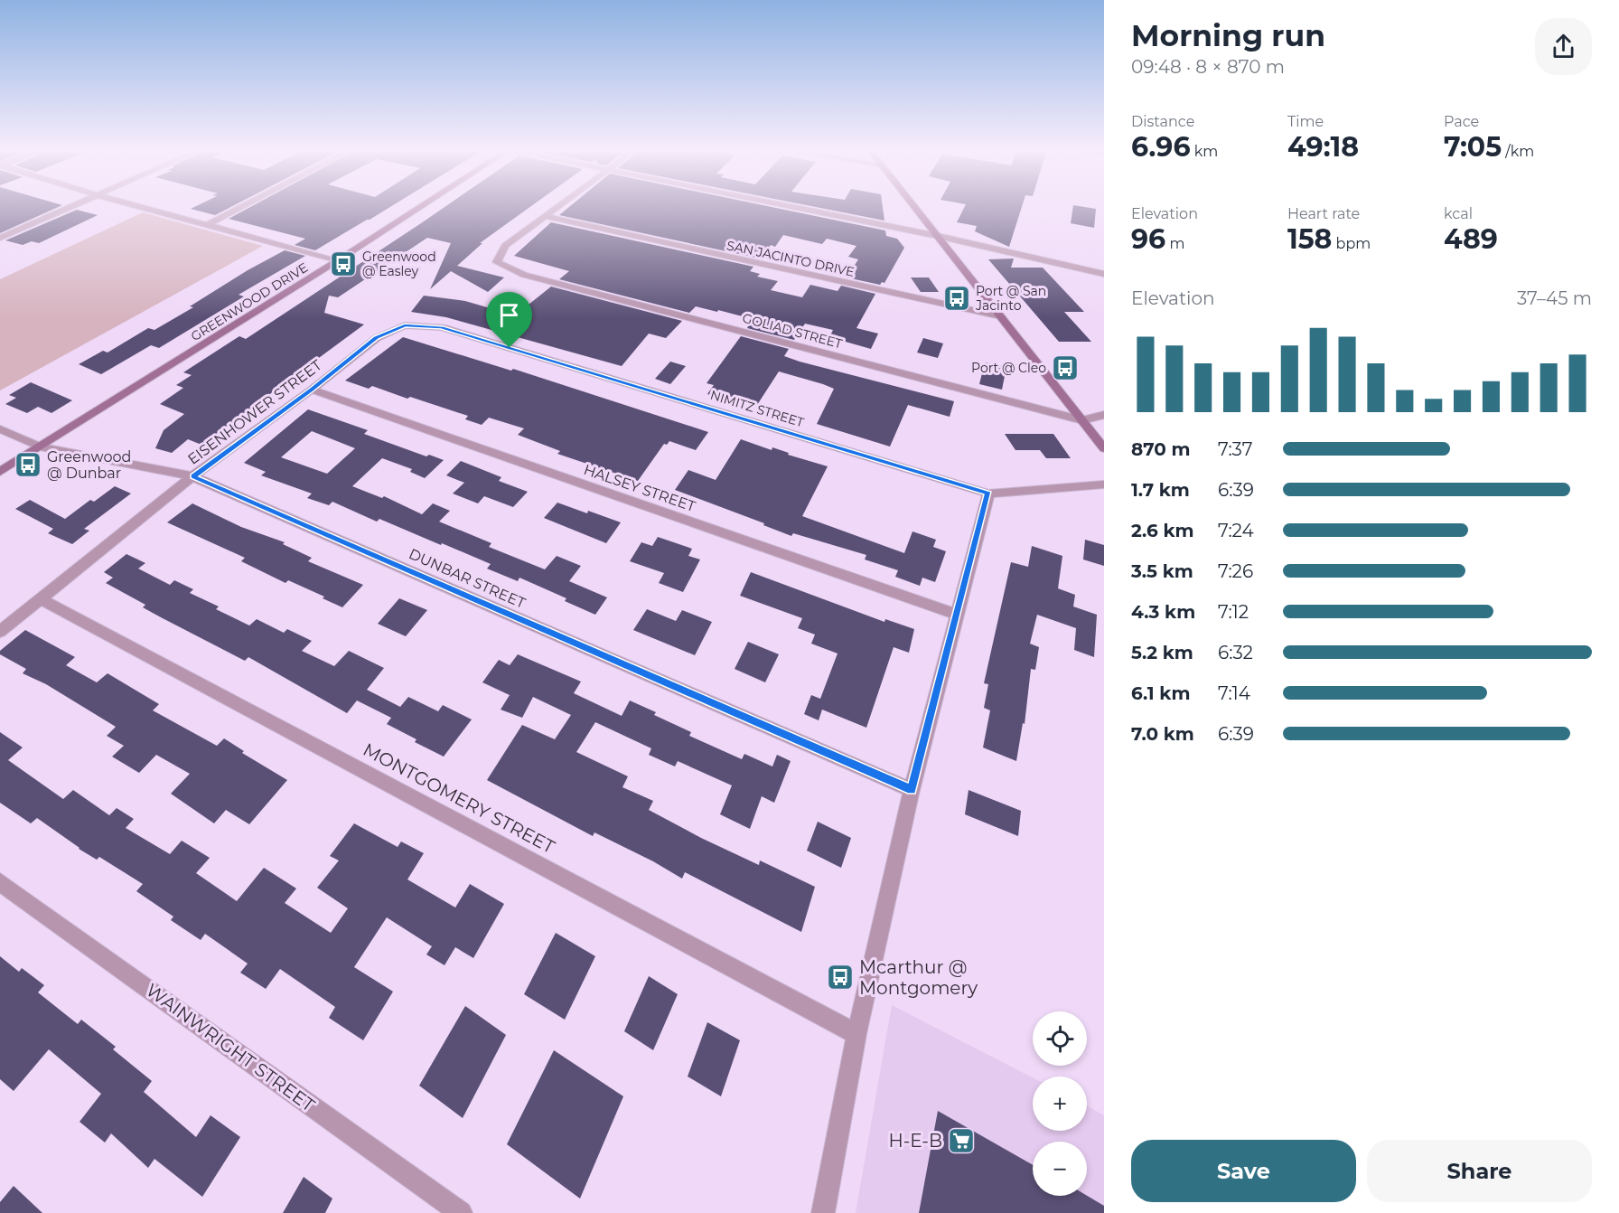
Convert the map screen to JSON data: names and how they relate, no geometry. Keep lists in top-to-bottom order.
{
  "streets": {
    "main road": ["GREENWOOD DRIVE"],
    "street": [
      "SAN JACINTO DRIVE",
      "GOLIAD STREET",
      "NIMITZ STREET",
      "EISENHOWER STREET",
      "HALSEY STREET",
      "DUNBAR STREET",
      "MONTGOMERY STREET",
      "WAINWRIGHT STREET"
    ]
  },
  "crossings": [
    ["SAN JACINTO DRIVE", "GOLIAD STREET"],
    ["GREENWOOD DRIVE", "DUNBAR STREET"],
    ["NIMITZ STREET", "EISENHOWER STREET"],
    ["EISENHOWER STREET", "HALSEY STREET"],
    ["EISENHOWER STREET", "DUNBAR STREET"],
    ["EISENHOWER STREET", "MONTGOMERY STREET"]
  ],
  "places": {
    "bus stop": [
      "Greenwood @ Easley",
      "Port @ San Jacinto",
      "Port @ Cleo",
      "Greenwood @ Dunbar",
      "Mcarthur @ Montgomery"
    ],
    "supermarket": ["H-E-B"]
  },
  "page": {
    "heading": ["Morning run", "09:48 · 8 × 870 m"],
    "stats": [
      ["Distance", "6.96 km"],
      ["Time", "49:18"],
      ["Pace", "7:05 /km"],
      ["Elevation", "96 m"],
      ["Heart rate", "158 bpm"],
      ["kcal", "489"]
    ],
    "chart": ["Elevation", "37–45 m"],
    "list": [
      {
        "name": "870 m",
        "note": "7:37"
      },
      {
        "name": "1.7 km",
        "note": "6:39"
      },
      {
        "name": "2.6 km",
        "note": "7:24"
      },
      {
        "name": "3.5 km",
        "note": "7:26"
      },
      {
        "name": "4.3 km",
        "note": "7:12"
      },
      {
        "name": "5.2 km",
        "note": "6:32"
      },
      {
        "name": "6.1 km",
        "note": "7:14"
      },
      {
        "name": "7.0 km",
        "note": "6:39"
      }
    ],
    "map_buttons": ["+", "−"],
    "buttons": ["Save", "Share"]
  }
}
